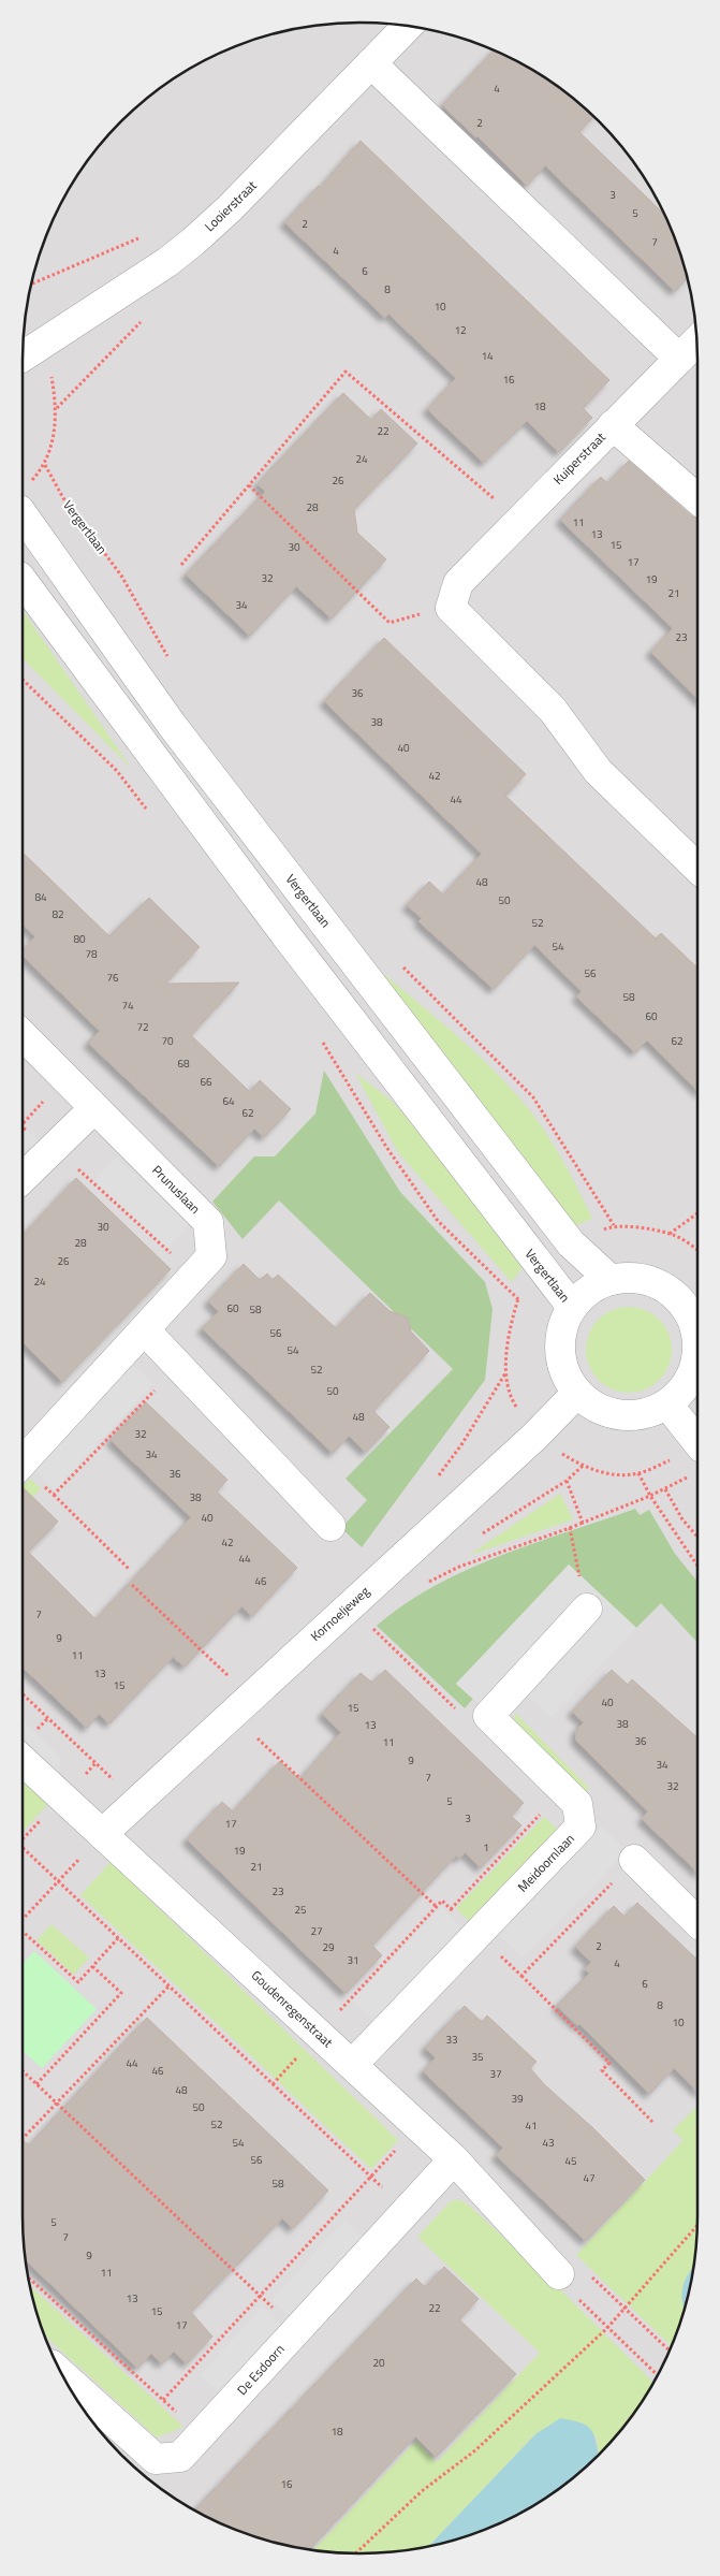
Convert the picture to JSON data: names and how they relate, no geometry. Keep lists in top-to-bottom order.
{
  "streets": {
    "street": [
      "Looierstraat",
      "Kuiperstraat",
      "Vergertlaan",
      "Prunuslaan",
      "Kornoeljeweg",
      "Meidoornlaan",
      "Goudenregenstraat",
      "De Esdoorn"
    ]
  },
  "crossings": [
    ["Looierstraat", "Vergertlaan"],
    ["Kornoeljeweg", "Goudenregenstraat"],
    ["Meidoornlaan", "Goudenregenstraat"],
    ["Goudenregenstraat", "De Esdoorn"]
  ],
  "house_numbers": [
    "4",
    "2",
    "3",
    "5",
    "2",
    "7",
    "4",
    "6",
    "8",
    "10",
    "12",
    "14",
    "16",
    "18",
    "22",
    "24",
    "26",
    "28",
    "11",
    "13",
    "15",
    "30",
    "17",
    "32",
    "19",
    "21",
    "34",
    "23",
    "36",
    "38",
    "40",
    "42",
    "44",
    "48",
    "84",
    "50",
    "82",
    "52",
    "80",
    "54",
    "78",
    "56",
    "76",
    "58",
    "74",
    "60",
    "72",
    "70",
    "62",
    "68",
    "66",
    "64",
    "62",
    "30",
    "28",
    "26",
    "24",
    "60",
    "58",
    "56",
    "54",
    "52",
    "50",
    "48",
    "32",
    "34",
    "36",
    "38",
    "40",
    "42",
    "44",
    "46",
    "7",
    "9",
    "11",
    "13",
    "15",
    "40",
    "15",
    "38",
    "13",
    "36",
    "11",
    "9",
    "34",
    "7",
    "32",
    "5",
    "3",
    "17",
    "1",
    "19",
    "21",
    "23",
    "25",
    "27",
    "2",
    "29",
    "31",
    "4",
    "6",
    "8",
    "10",
    "33",
    "35",
    "44",
    "46",
    "37",
    "48",
    "39",
    "50",
    "52",
    "41",
    "54",
    "43",
    "56",
    "45",
    "47",
    "58",
    "5",
    "7",
    "9",
    "11",
    "13",
    "22",
    "15",
    "17",
    "20",
    "18",
    "16"
  ]
}
